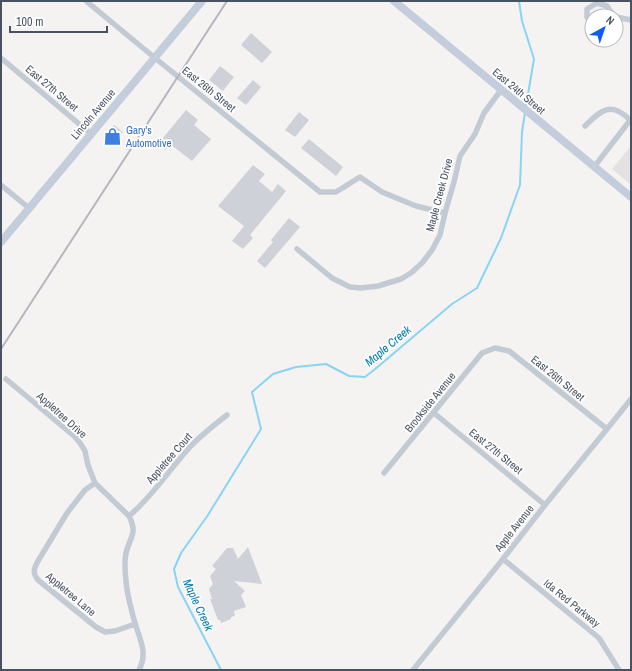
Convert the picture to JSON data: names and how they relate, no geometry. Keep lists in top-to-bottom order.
{
  "streets": {
    "street": [
      "East 27th Street",
      "East 26th Street",
      "East 24th Street",
      "Lincoln Avenue",
      "Maple Creek Drive",
      "Brookside Avenue",
      "Appletree Drive",
      "Appletree Court",
      "Apple Avenue",
      "Appletree Lane",
      "Ida Red Parkway"
    ]
  },
  "crossings": [
    ["East 27th Street", "Lincoln Avenue"],
    ["East 27th Street", "Brookside Avenue"],
    ["East 27th Street", "Apple Avenue"],
    ["East 26th Street", "Lincoln Avenue"],
    ["East 26th Street", "Maple Creek Drive"],
    ["East 26th Street", "Brookside Avenue"],
    ["East 26th Street", "Apple Avenue"],
    ["East 24th Street", "Maple Creek Drive"],
    ["Appletree Drive", "Appletree Court"],
    ["Appletree Drive", "Appletree Lane"],
    ["Apple Avenue", "Ida Red Parkway"]
  ],
  "water": ["Maple Creek"],
  "places": {
    "shop": ["Gary's Automotive"]
  },
  "scale_bar": "100 m",
  "north": "top right"
}
